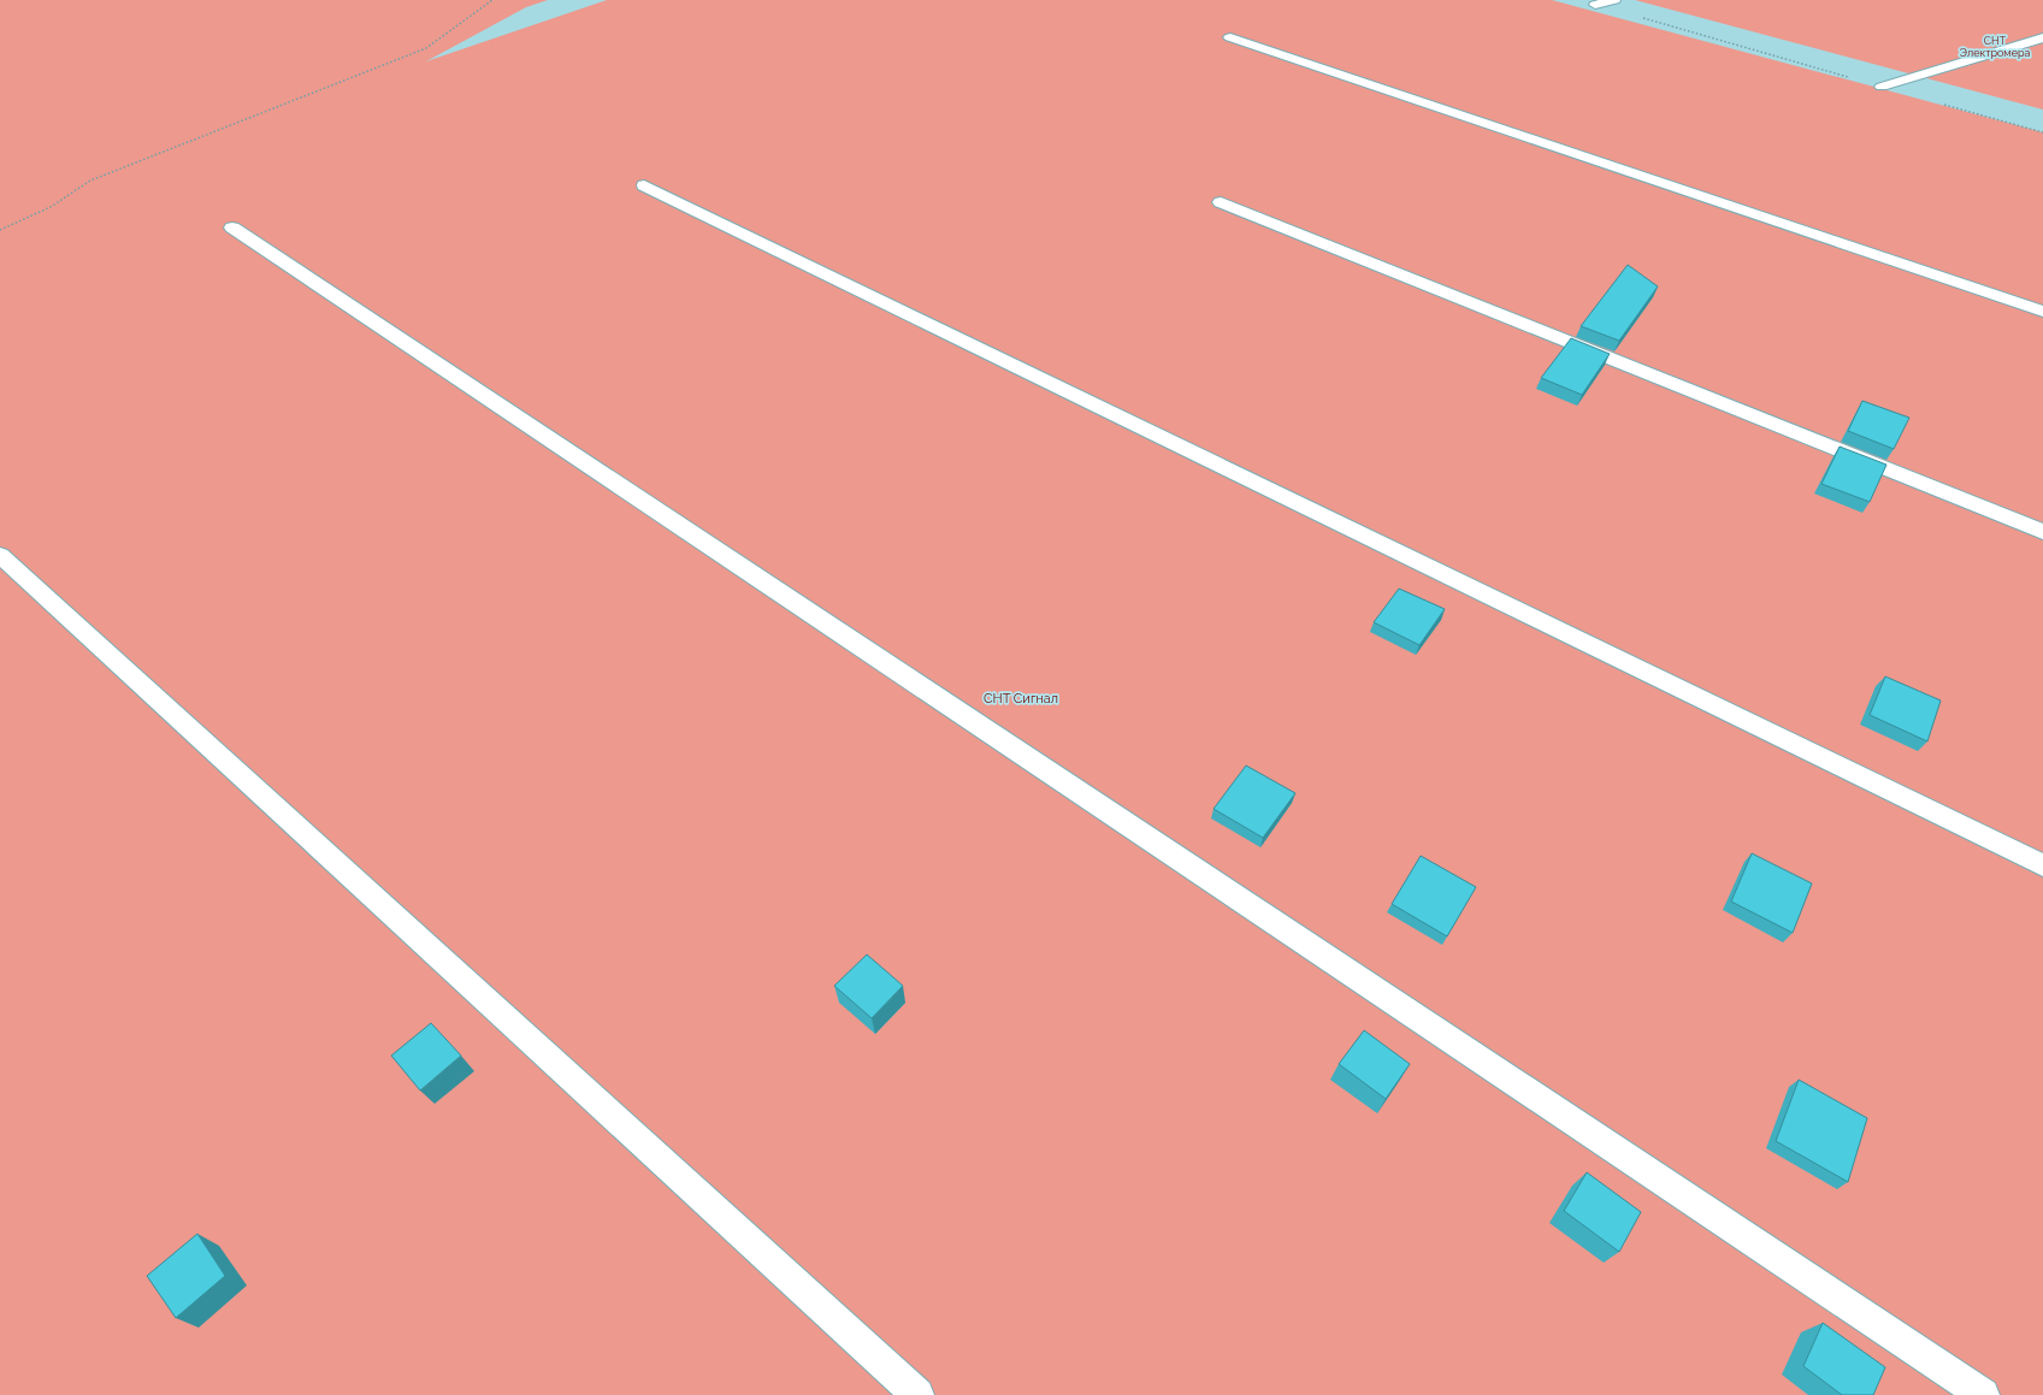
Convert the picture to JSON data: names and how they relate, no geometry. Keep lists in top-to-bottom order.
{
  "parks": ["СНТ Электромера", "СНТ Сигнал"]
}
